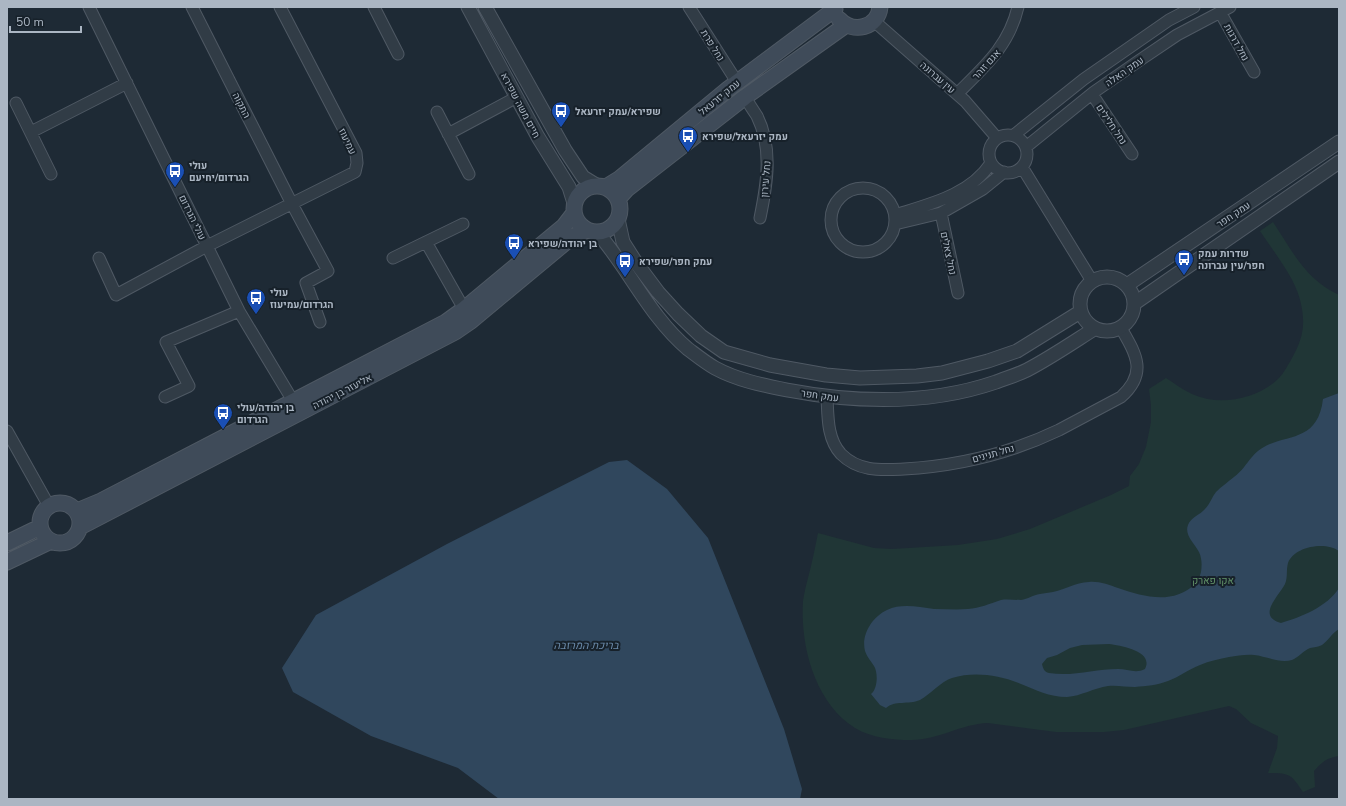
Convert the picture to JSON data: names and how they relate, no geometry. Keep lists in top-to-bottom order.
{
  "streets": {
    "main road": ["עמק יזרעאל", "אליעזר בן יהודה"],
    "street": [
      "נחל דרגות",
      "נחל פרת",
      "אגם זוהר",
      "עמק האלה",
      "עין עברונה",
      "התקוה",
      "חיים משה שפירא",
      "נחל חלילים",
      "עמיעוז",
      "נחל עירון",
      "עמק חפר",
      "עולי הגרדום",
      "נחל צאלים",
      "נחל תנינים"
    ]
  },
  "crossings": [
    ["נחל דרגות", "עמק האלה"],
    ["נחל פרת", "עמק יזרעאל"],
    ["אגם זוהר", "עין עברונה"],
    ["עמק האלה", "עין עברונה"],
    ["עמק האלה", "נחל חלילים"],
    ["עמק יזרעאל", "חיים משה שפירא"],
    ["עמק יזרעאל", "נחל עירון"],
    ["עמק יזרעאל", "עמק חפר"],
    ["עמק יזרעאל", "אליעזר בן יהודה"],
    ["התקוה", "עמיעוז"],
    ["חיים משה שפירא", "עמק חפר"],
    ["חיים משה שפירא", "אליעזר בן יהודה"],
    ["עמיעוז", "עולי הגרדום"],
    ["עמק חפר", "אליעזר בן יהודה"],
    ["עמק חפר", "נחל תנינים"],
    ["עולי הגרדום", "אליעזר בן יהודה"]
  ],
  "water": ["בריכת המרזבה"],
  "parks": ["אקו פארק"],
  "places": {
    "bus stop": [
      "שפירא/עמק יזרעאל",
      "עמק יזרעאל/שפירא",
      "עולי הגרדום/יחיעם",
      "בן יהודה/שפירא",
      "שדרות עמק חפר/עין עברונה",
      "עמק חפר/שפירא",
      "עולי הגרדום/עמיעוז",
      "בן יהודה/עולי הגרדום"
    ]
  },
  "scale_bar": "50 m"
}
